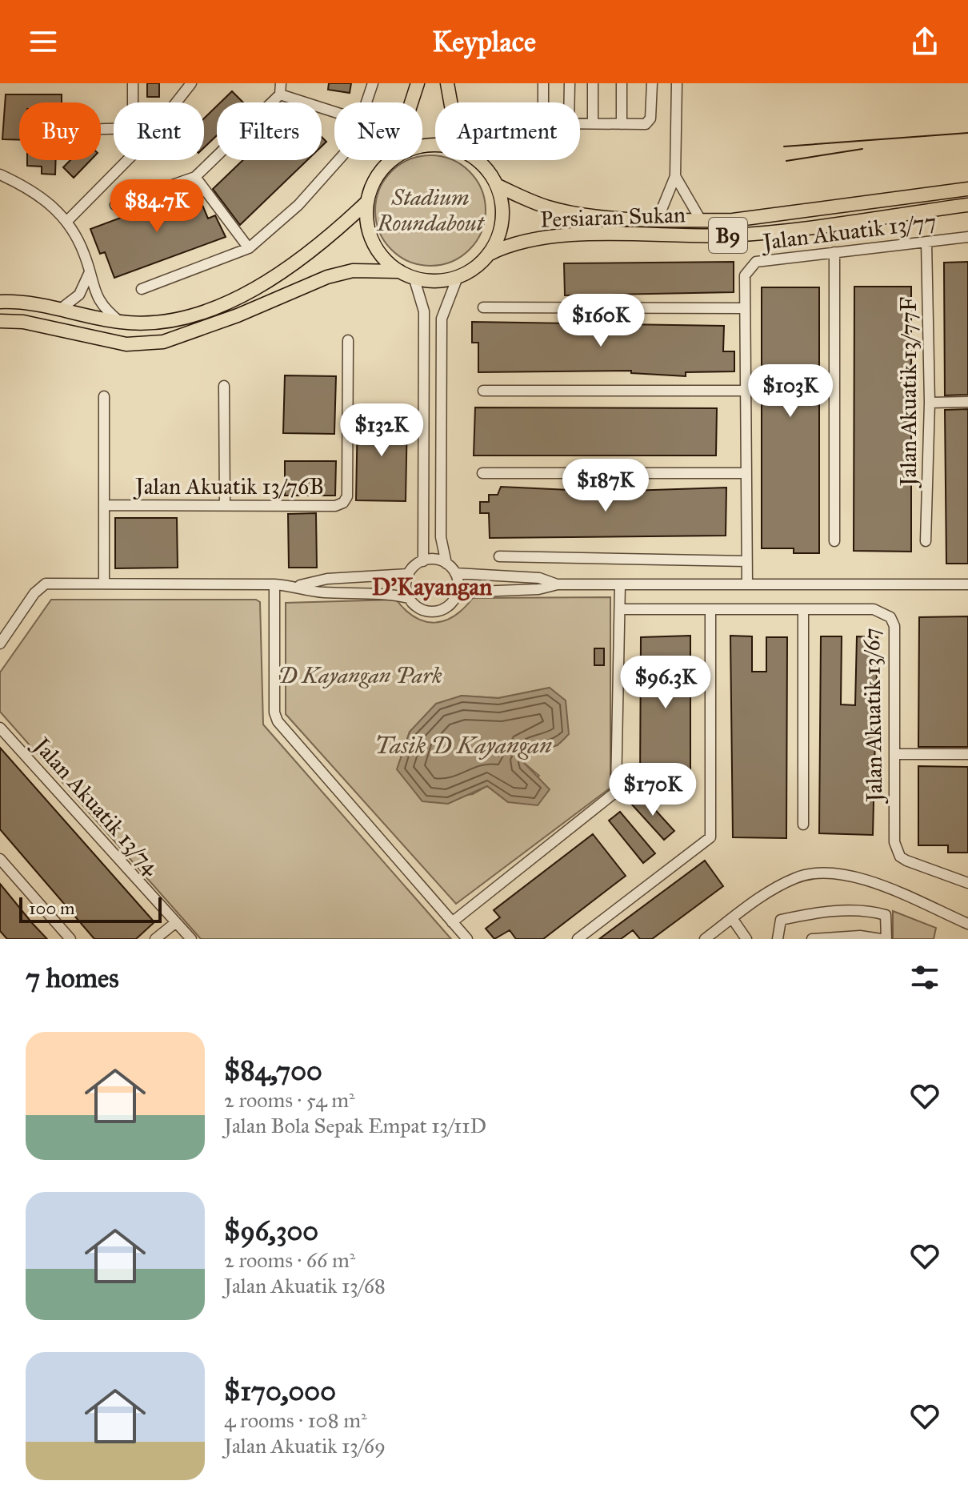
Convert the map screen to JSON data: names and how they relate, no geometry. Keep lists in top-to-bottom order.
{
  "streets": {
    "main road": ["Persiaran Sukan", "B9"],
    "street": [
      "Jalan Akuatik 13/77",
      "Jalan Akuatik 13/77F",
      "Jalan Akuatik 13/76B",
      "Jalan Akuatik 13/67",
      "Jalan Akuatik 13/74"
    ]
  },
  "crossings": [
    ["Persiaran Sukan", "B9"],
    ["Jalan Akuatik 13/77", "Jalan Akuatik 13/77F"]
  ],
  "districts": ["D'Kayangan"],
  "water": ["Tasik D Kayangan"],
  "parks": ["Stadium Roundabout", "D Kayangan Park"],
  "scale_bar": "100 m",
  "page": {
    "header": "Keyplace",
    "chip": [
      "Buy",
      "Rent",
      "Filters",
      "New",
      "Apartment"
    ],
    "price": [
      "$84.7K",
      "$160K",
      "$103K",
      "$132K",
      "$187K",
      "$96.3K",
      "$170K"
    ],
    "scale": "100 m",
    "heading": "7 homes",
    "list": [
      {
        "name": "$84,700",
        "note": "2 rooms · 54 m² · Jalan Bola Sepak Empat 13/11D"
      },
      {
        "name": "$96,300",
        "note": "2 rooms · 66 m² · Jalan Akuatik 13/68"
      },
      {
        "name": "$170,000",
        "note": "4 rooms · 108 m² · Jalan Akuatik 13/69"
      }
    ]
  }
}
